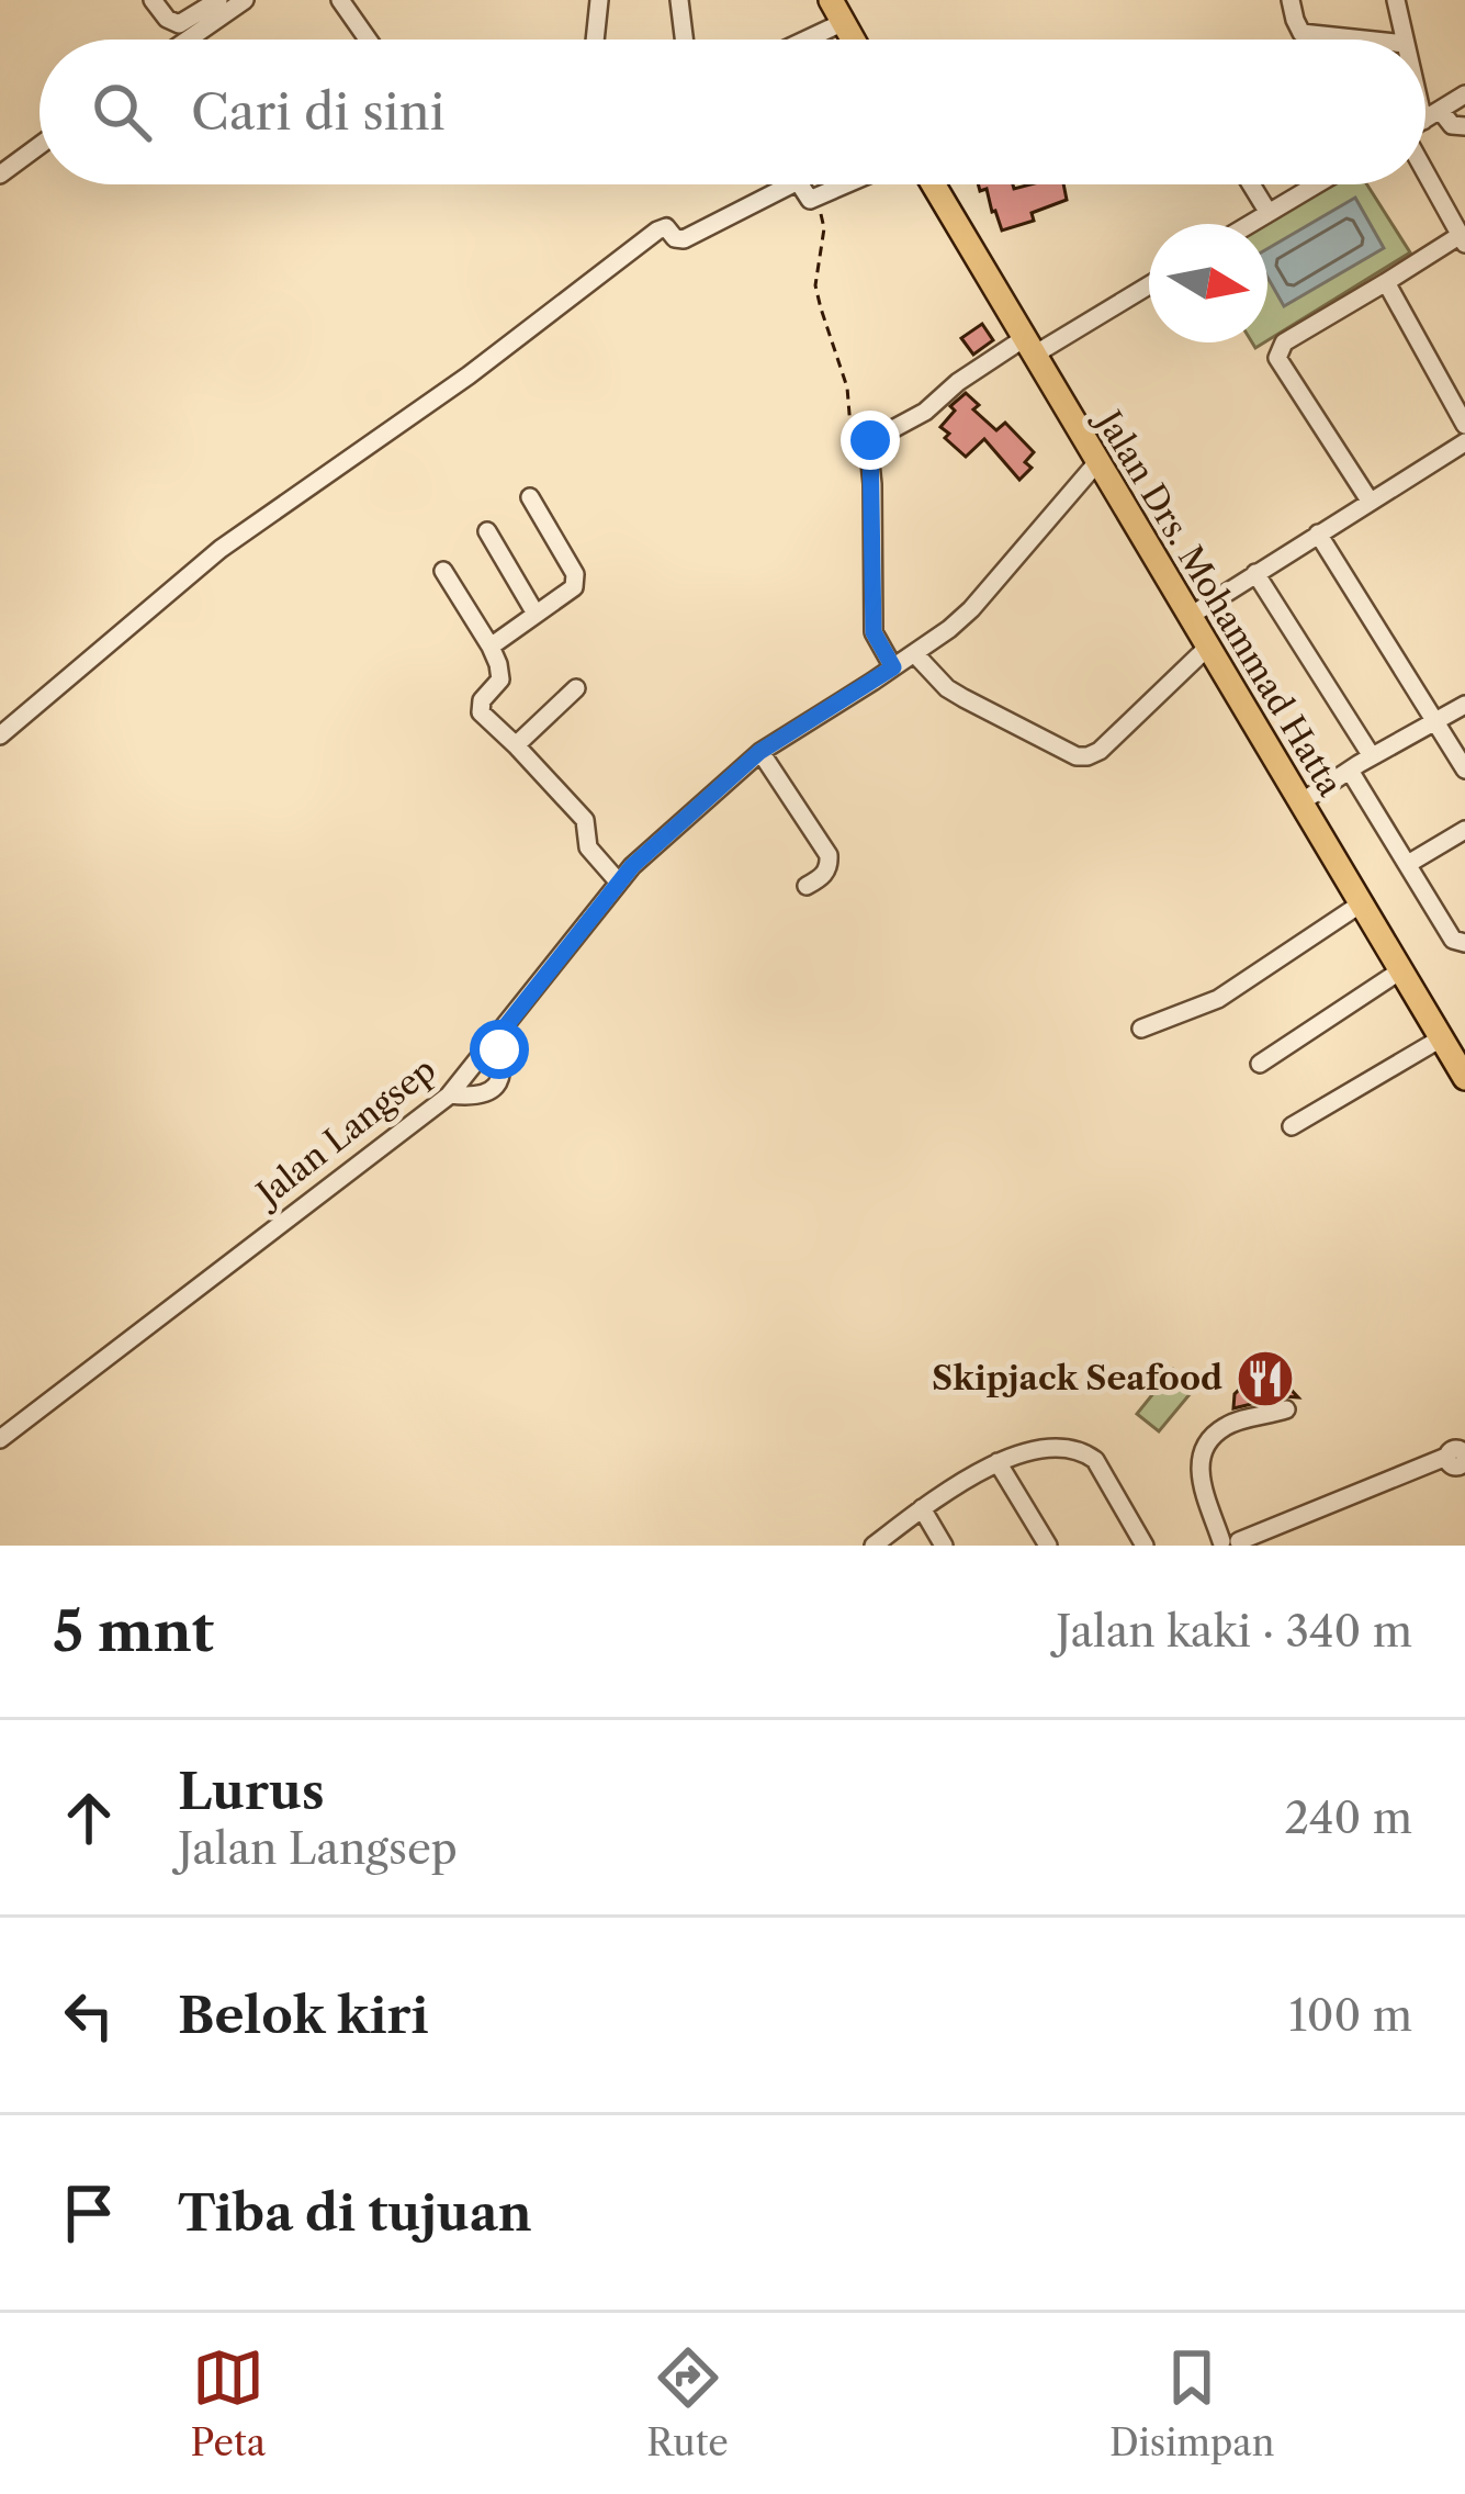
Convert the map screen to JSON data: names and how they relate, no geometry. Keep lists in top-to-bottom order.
{
  "streets": {
    "main road": ["Jalan Drs. Mohammad Hatta"],
    "street": ["Jalan Langsep"]
  },
  "crossings": [
    ["Jalan Drs. Mohammad Hatta", "Jalan Langsep"]
  ],
  "places": {
    "restaurant": ["Skipjack Seafood"]
  },
  "north": "right",
  "page": {
    "search": "Cari di sini",
    "heading": ["5 mnt", "Jalan kaki · 340 m"],
    "list": [
      ["Lurus", "Jalan Langsep", "240 m"],
      ["Belok kiri", "100 m"],
      "Tiba di tujuan"
    ],
    "nav": ["Peta", "Rute", "Disimpan"]
  }
}
